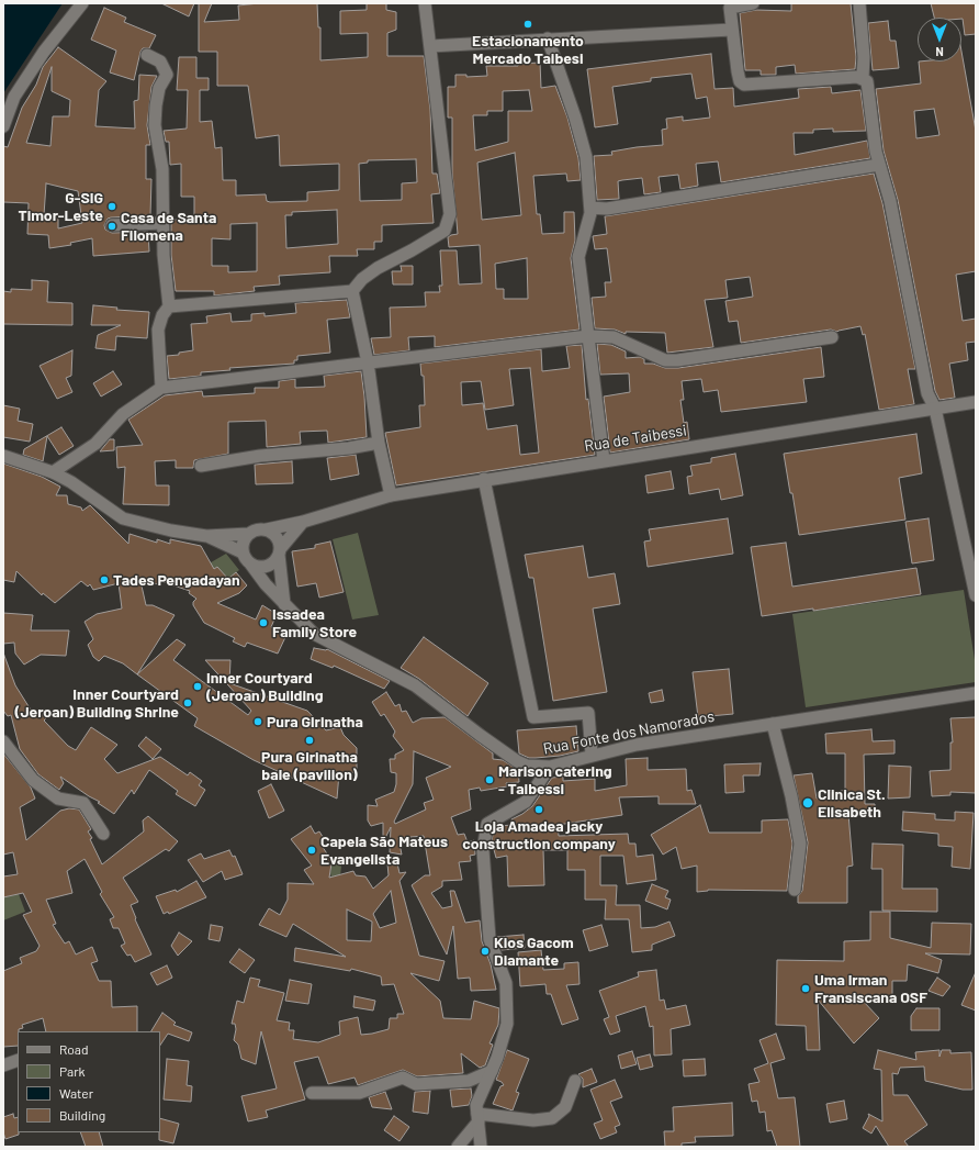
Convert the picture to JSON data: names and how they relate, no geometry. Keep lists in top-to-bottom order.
{
  "streets": {
    "street": ["Rua de Taibessi", "Rua Fonte dos Namorados"]
  },
  "crossings": [
    ["Rua de Taibessi", "Rua Fonte dos Namorados"]
  ],
  "places": [
    "Estacionamento Mercado Taibesi",
    "G-SIG Timor-Leste",
    "Casa de Santa Filomena",
    "Tades Pengadayan",
    "Issadea Family Store",
    "Inner Courtyard (Jeroan) Building",
    "Inner Courtyard (Jeroan) Building Shrine",
    "Pura Girinatha",
    "Pura Girinatha bale (pavilion)",
    "Marison catering - Taibessi",
    "Clinica St. Elisabeth",
    "Loja Amadea jacky construction company",
    "Capela São Mateus Evangelista",
    "Kios Gacom Diamante",
    "Uma Irman Fransiscana OSF"
  ],
  "legend": [
    "Road",
    "Park",
    "Water",
    "Building"
  ],
  "north": "bottom"
}
